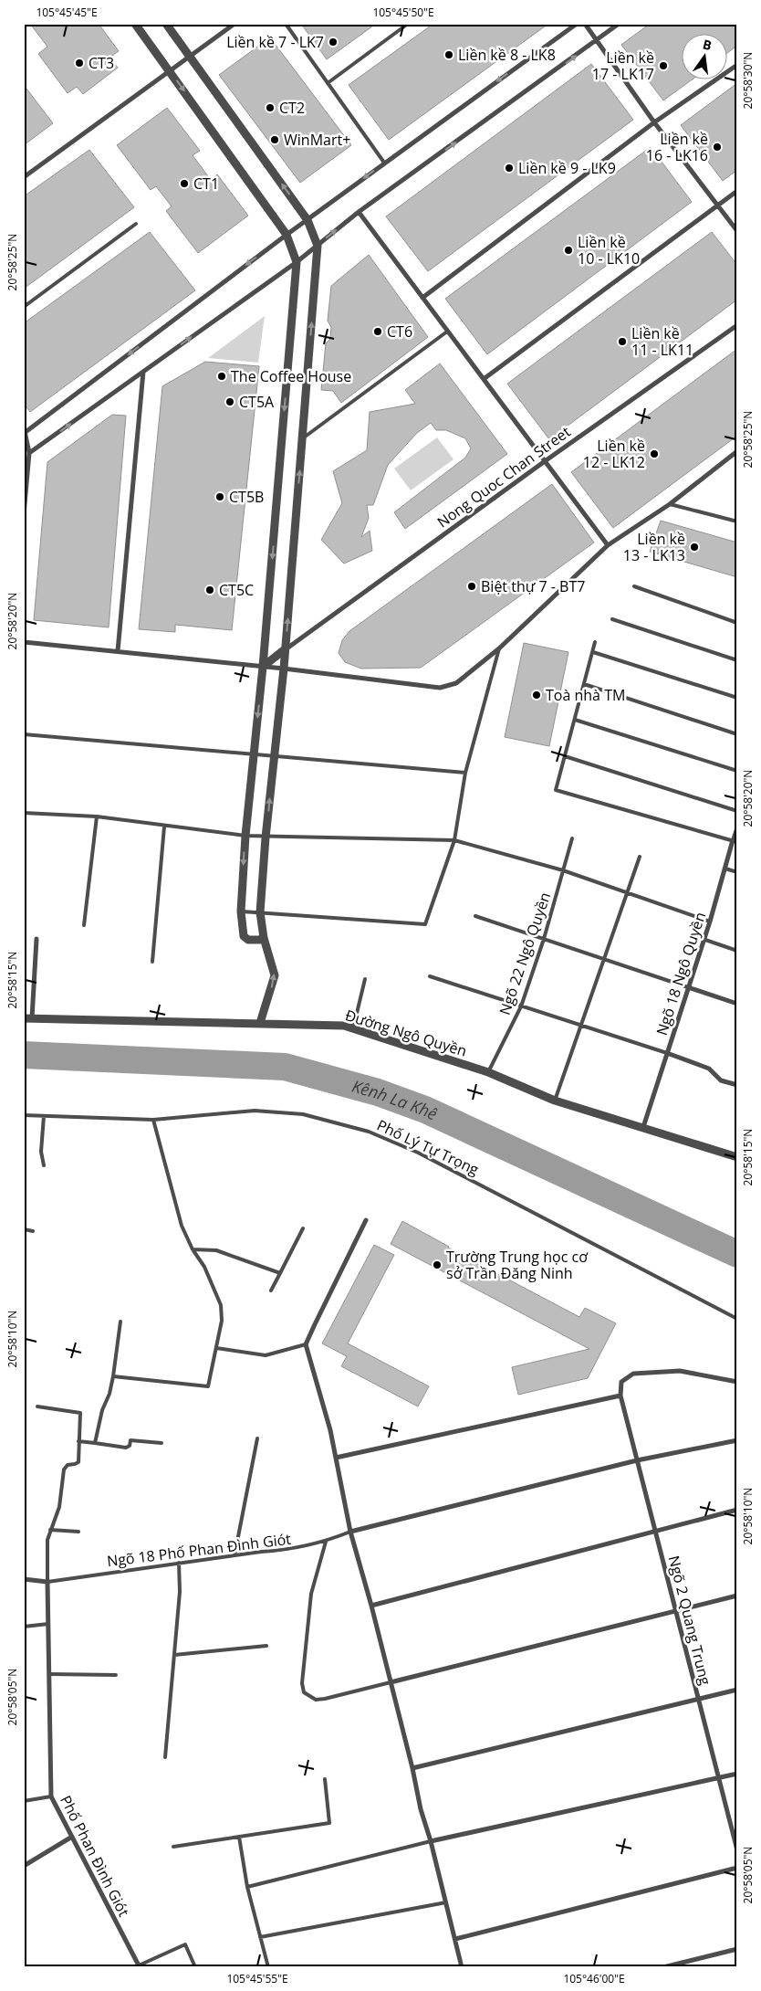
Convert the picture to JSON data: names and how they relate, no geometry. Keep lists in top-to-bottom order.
{
  "streets": {
    "street": [
      "Nong Quoc Chan Street",
      "Ngõ 18 Ngô Quyền",
      "Đường Ngô Quyền",
      "Ngõ 2 Quang Trung",
      "Phố Phan Đình Giót"
    ],
    "lane": ["Ngõ 22 Ngô Quyền", "Phố Lý Tự Trọng", "Ngõ 18 Phố Phan Đình Giót"]
  },
  "crossings": [
    ["Ngõ 22 Ngô Quyền", "Đường Ngô Quyền"],
    ["Ngõ 18 Ngô Quyền", "Đường Ngô Quyền"],
    ["Ngõ 18 Phố Phan Đình Giót", "Phố Phan Đình Giót"]
  ],
  "water": ["Kênh La Khê"],
  "places": [
    "Liền kề 7 - LK7",
    "Liền kề 8 - LK8",
    "CT3",
    "Liền kề 17 - LK17",
    "CT2",
    "WinMart+",
    "Liền kề 16 - LK16",
    "Liền kề 9 - LK9",
    "CT1",
    "Liền kề 10 - LK10",
    "CT6",
    "Liền kề 11 - LK11",
    "The Coffee House",
    "CT5A",
    "Liền kề 12 - LK12",
    "CT5B",
    "Liền kề 13 - LK13",
    "Biệt thự 7 - BT7",
    "CT5C",
    "Toà nhà TM",
    "Trường Trung học cơ sở Trần Đăng Ninh"
  ],
  "north": "top",
  "coordinates": [
    "105°45'45\"E",
    "105°45'50\"E",
    "20°58'30\"N",
    "20°58'25\"N",
    "20°58'20\"N",
    "20°58'15\"N",
    "20°58'10\"N",
    "20°58'05\"N",
    "105°45'55\"E",
    "105°46'00\"E"
  ]
}
